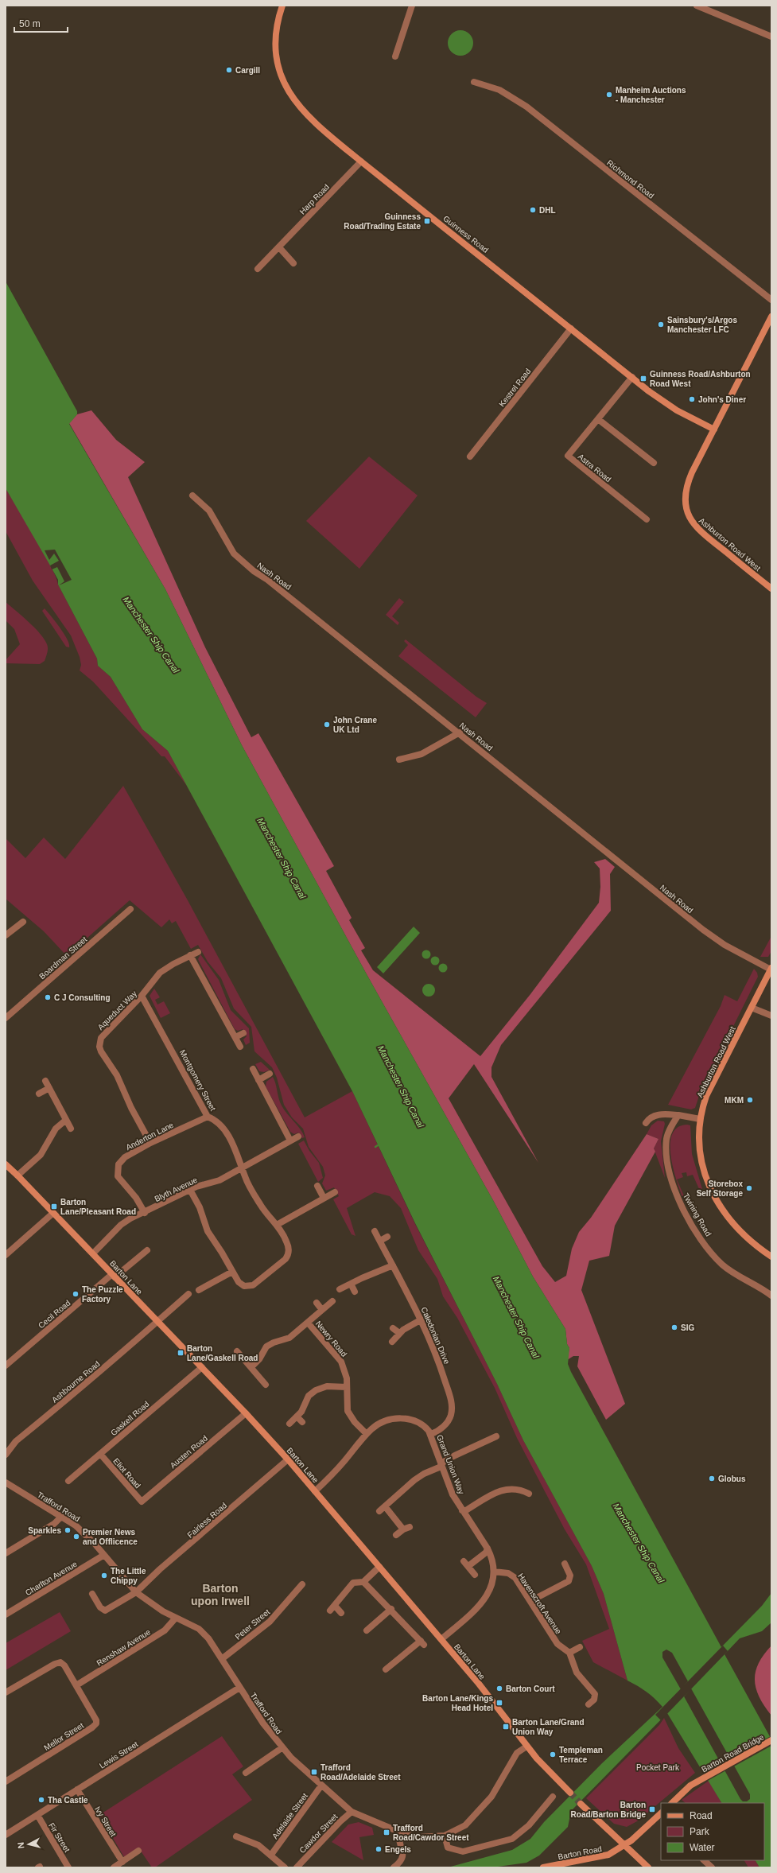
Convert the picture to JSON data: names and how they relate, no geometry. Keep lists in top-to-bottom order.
{
  "streets": {
    "main road": [
      "Guinness Road",
      "Ashburton Road West",
      "Barton Lane",
      "Barton Road Bridge",
      "Barton Road"
    ],
    "street": [
      "Richmond Road",
      "Harp Road",
      "Kestrel Road",
      "Astra Road",
      "Nash Road",
      "Boardman Street",
      "Aqueduct Way",
      "Montgomery Street",
      "Anderton Lane",
      "Blyth Avenue",
      "Twining Road",
      "Cecil Road",
      "Caledonian Drive",
      "Newry Road",
      "Ashbourne Road",
      "Gaskell Road",
      "Austen Road",
      "Grand Union Way",
      "Eliot Road",
      "Trafford Road",
      "Fairless Road",
      "Charlton Avenue",
      "Havenscroft Avenue",
      "Peter Street",
      "Renshaw Avenue",
      "Mellor Street",
      "Lewis Street",
      "Adelaide Street",
      "Ivy Street",
      "Cawdor Street",
      "Fir Street"
    ]
  },
  "crossings": [
    ["Harp Road", "Guinness Road"],
    ["Guinness Road", "Kestrel Road"],
    ["Guinness Road", "Astra Road"],
    ["Guinness Road", "Ashburton Road West"],
    ["Ashburton Road West", "Nash Road"],
    ["Aqueduct Way", "Montgomery Street"],
    ["Aqueduct Way", "Anderton Lane"],
    ["Montgomery Street", "Anderton Lane"],
    ["Montgomery Street", "Blyth Avenue"],
    ["Anderton Lane", "Blyth Avenue"],
    ["Blyth Avenue", "Barton Lane"],
    ["Barton Lane", "Cecil Road"],
    ["Barton Lane", "Ashbourne Road"],
    ["Barton Lane", "Gaskell Road"],
    ["Barton Lane", "Austen Road"],
    ["Barton Lane", "Grand Union Way"],
    ["Barton Lane", "Trafford Road"],
    ["Barton Lane", "Fairless Road"],
    ["Caledonian Drive", "Grand Union Way"],
    ["Newry Road", "Grand Union Way"],
    ["Gaskell Road", "Eliot Road"],
    ["Austen Road", "Eliot Road"],
    ["Grand Union Way", "Havenscroft Avenue"],
    ["Trafford Road", "Fairless Road"],
    ["Trafford Road", "Charlton Avenue"],
    ["Trafford Road", "Peter Street"],
    ["Trafford Road", "Renshaw Avenue"],
    ["Trafford Road", "Lewis Street"],
    ["Trafford Road", "Adelaide Street"],
    ["Trafford Road", "Cawdor Street"],
    ["Renshaw Avenue", "Mellor Street"],
    ["Lewis Street", "Ivy Street"],
    ["Lewis Street", "Fir Street"]
  ],
  "districts": ["Barton upon Irwell"],
  "water": ["Manchester Ship Canal"],
  "parks": ["Pocket Park"],
  "places": {
    "other": [
      "Cargill",
      "Manheim Auctions - Manchester",
      "DHL",
      "Sainsbury's/Argos Manchester LFC",
      "John's Diner",
      "John Crane UK Ltd",
      "C J Consulting",
      "MKM",
      "Storebox Self Storage",
      "The Puzzle Factory",
      "SIG",
      "Globus",
      "Sparkles",
      "Premier News and Offlicence",
      "The Little Chippy",
      "Barton Court",
      "Templeman Terrace",
      "Tha Castle",
      "Engels"
    ],
    "transit": [
      "Guinness Road/Trading Estate",
      "Guinness Road/Ashburton Road West",
      "Barton Lane/Pleasant Road",
      "Barton Lane/Gaskell Road",
      "Barton Lane/Kings Head Hotel",
      "Barton Lane/Grand Union Way",
      "Trafford Road/Adelaide Street",
      "Barton Road/Barton Bridge",
      "Trafford Road/Cawdor Street"
    ]
  },
  "legend": ["Road", "Park", "Water"],
  "scale_bar": "50 m",
  "north": "left"
}
